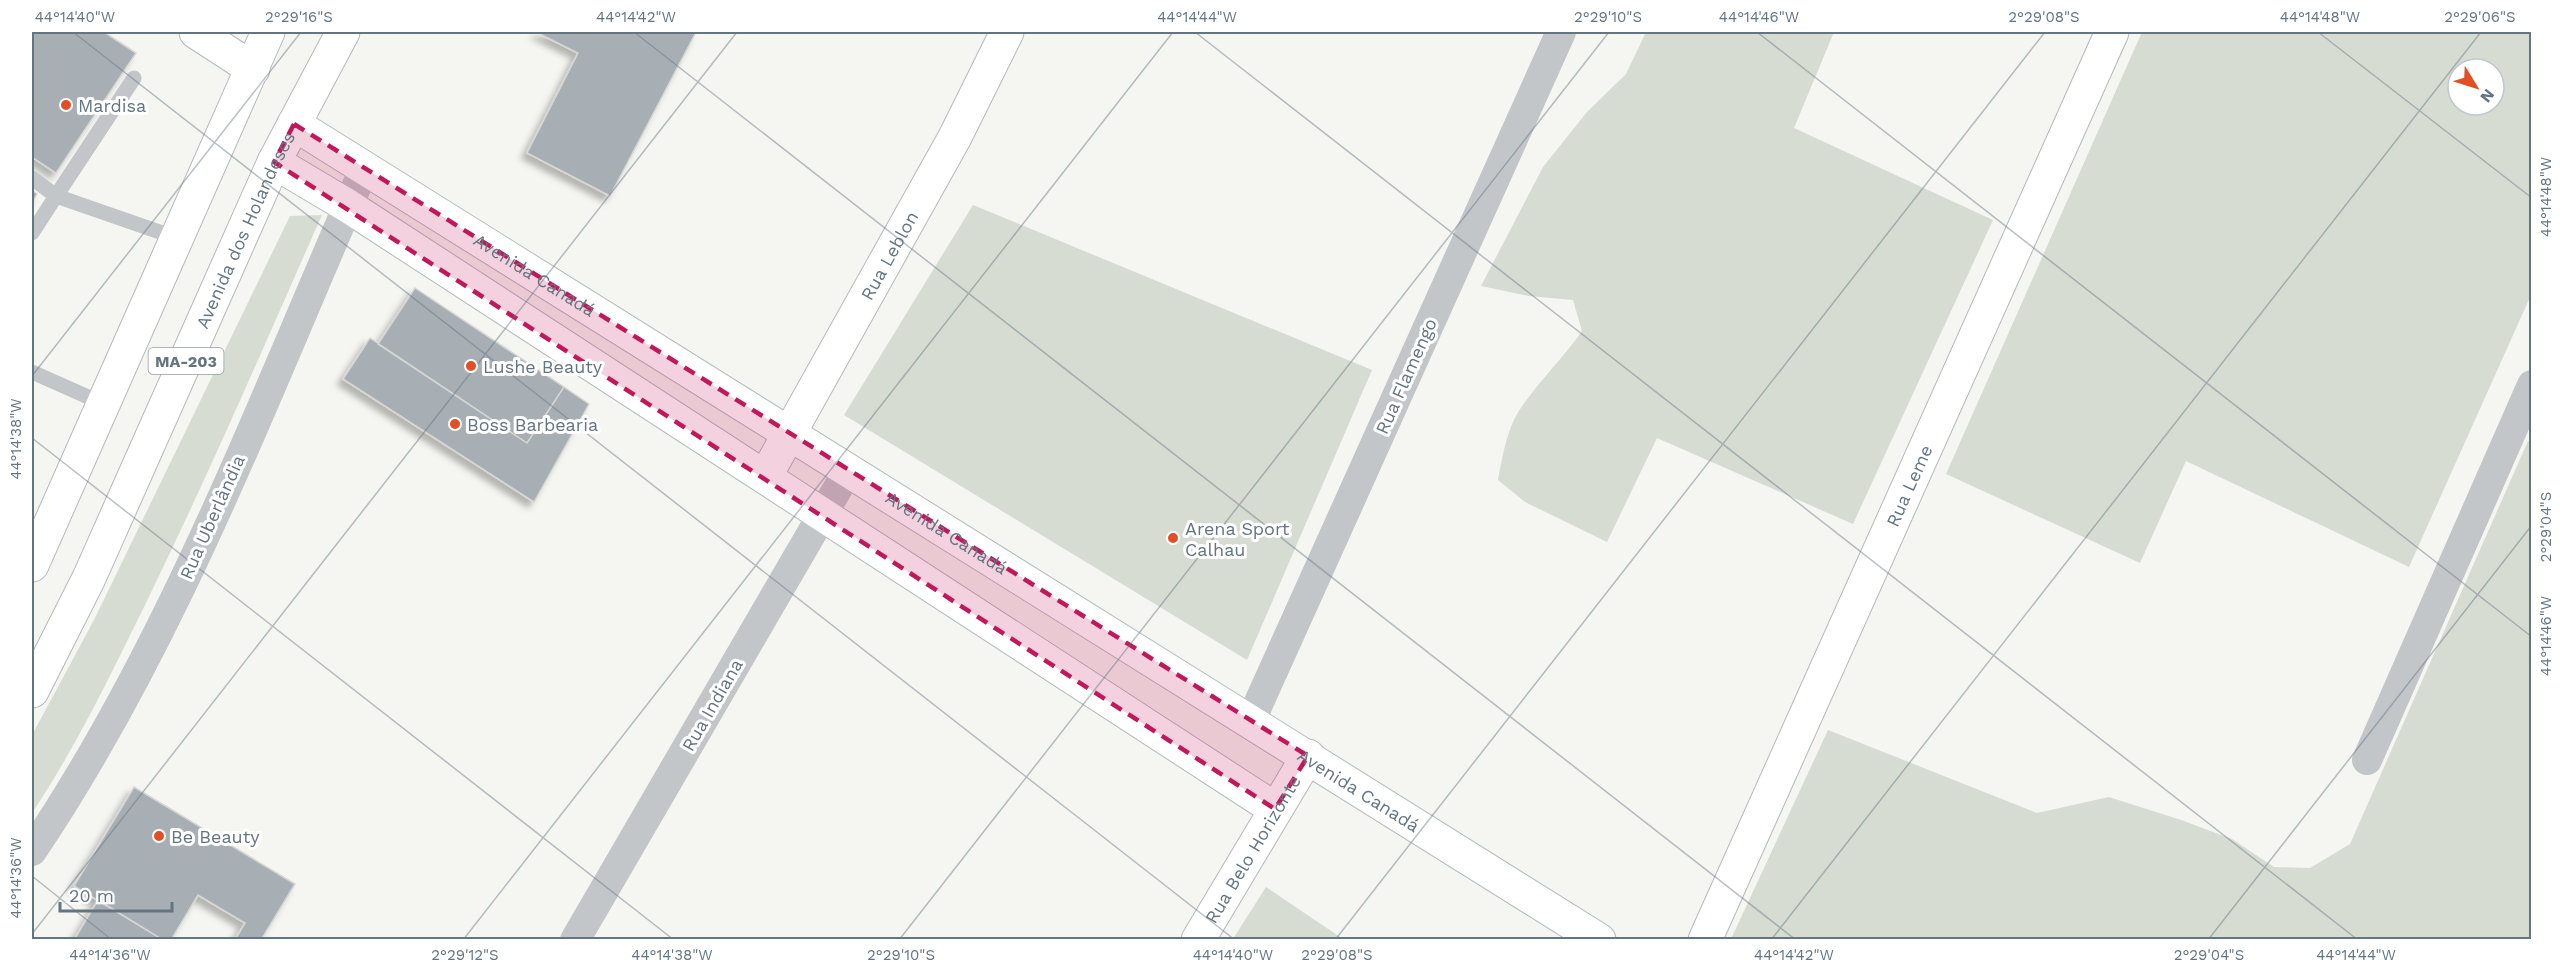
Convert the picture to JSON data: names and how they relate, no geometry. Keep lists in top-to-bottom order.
{
  "streets": {
    "street": [
      "Avenida dos Holandeses",
      "Rua Leblon",
      "Avenida Canadá",
      "MA-203",
      "Rua Flamengo",
      "Rua Leme",
      "Rua Uberlândia",
      "Rua Indiana",
      "Rua Belo Horizonte"
    ]
  },
  "crossings": [
    ["Avenida dos Holandeses", "Avenida Canadá"],
    ["Rua Leblon", "Avenida Canadá"],
    ["Avenida Canadá", "Rua Flamengo"],
    ["Avenida Canadá", "Rua Uberlândia"],
    ["Avenida Canadá", "Rua Indiana"],
    ["Avenida Canadá", "Rua Belo Horizonte"]
  ],
  "places": [
    "Mardisa",
    "Lushe Beauty",
    "Boss Barbearia",
    "Arena Sport Calhau",
    "Be Beauty"
  ],
  "scale_bar": "20 m",
  "north": "bottom right",
  "coordinates": [
    "44°14'40\"W",
    "2°29'16\"S",
    "44°14'42\"W",
    "44°14'44\"W",
    "2°29'10\"S",
    "44°14'46\"W",
    "2°29'08\"S",
    "44°14'48\"W",
    "2°29'06\"S",
    "44°14'38\"W",
    "2°29'04\"S",
    "44°14'36\"W",
    "2°29'12\"S"
  ]
}
